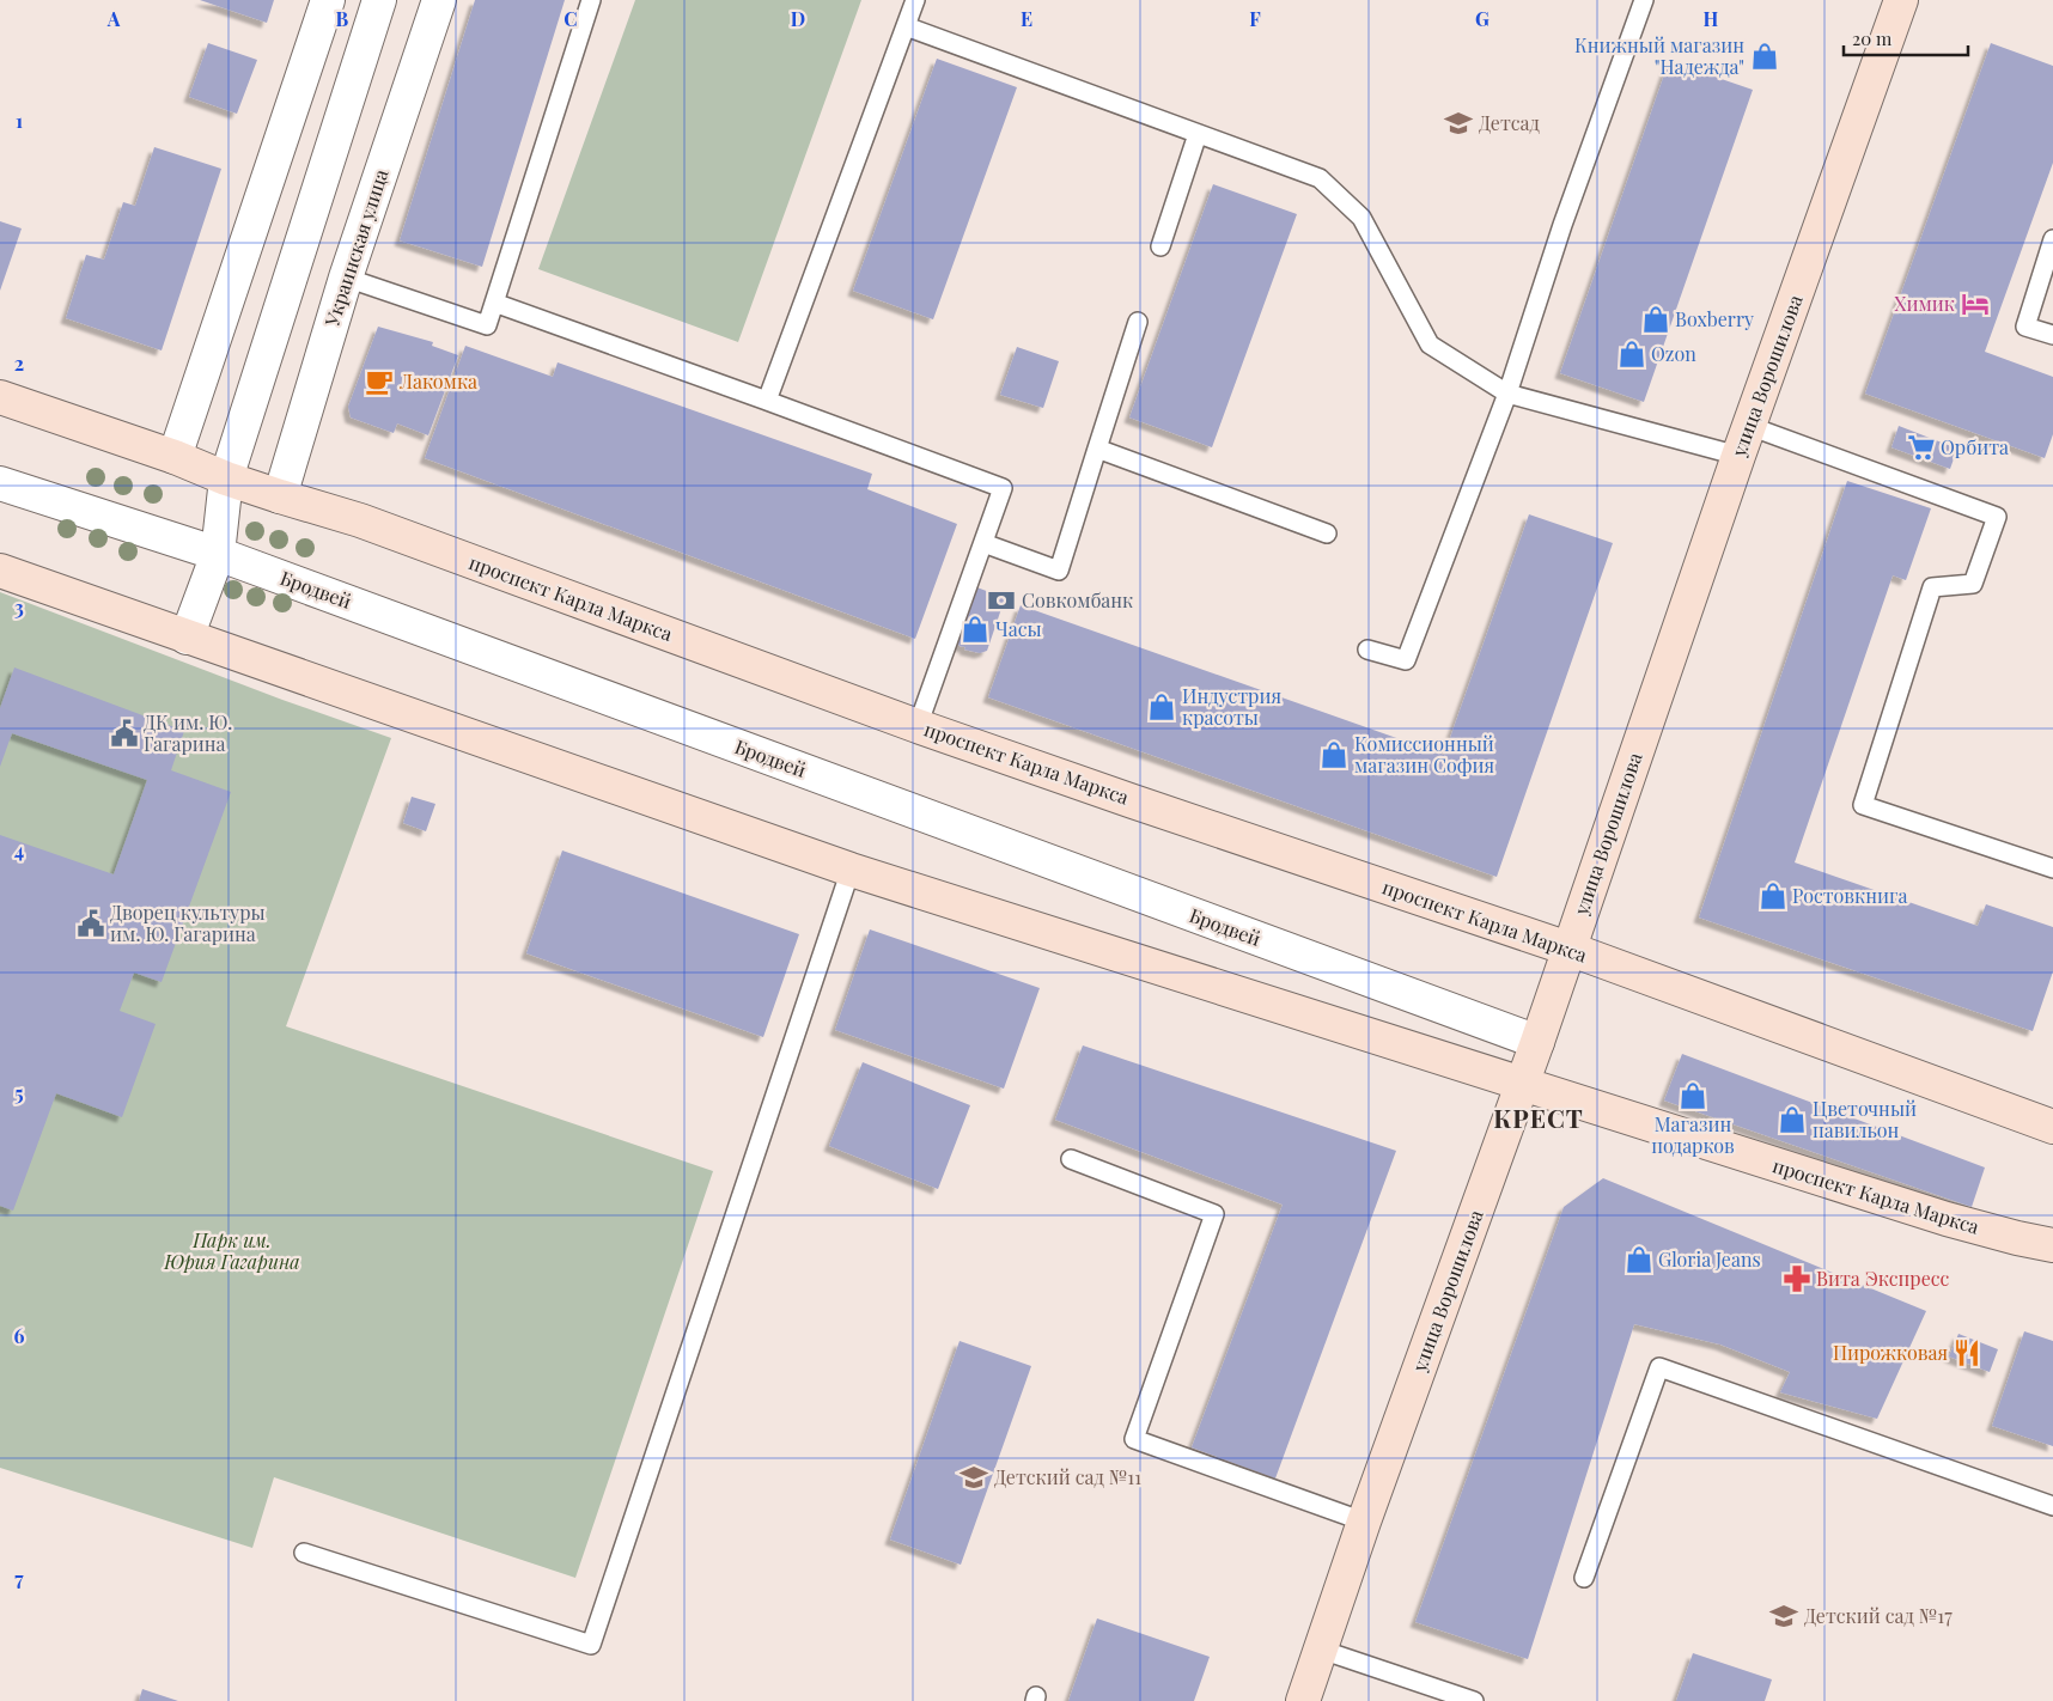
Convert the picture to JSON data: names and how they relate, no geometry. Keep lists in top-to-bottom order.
{
  "streets": {
    "street": [
      "Украинская улица",
      "улица Ворошилова",
      "Бродвей",
      "проспект Карла Маркса"
    ]
  },
  "crossings": [
    ["Украинская улица", "проспект Карла Маркса"],
    ["улица Ворошилова", "Бродвей"],
    ["улица Ворошилова", "проспект Карла Маркса"]
  ],
  "districts": ["КРЕСТ"],
  "parks": ["Парк им. Юрия Гагарина"],
  "places": {
    "shop": [
      "Книжный магазин \"Надежда\"",
      "Boxberry",
      "Ozon",
      "Часы",
      "Индустрия красоты",
      "Комиссионный магазин София",
      "Ростовкнига",
      "Магазин подарков",
      "Цветочный павильон",
      "Gloria Jeans"
    ],
    "school or university": ["Детсад", "Детский сад №11", "Детский сад №17"],
    "hotel": ["Химик"],
    "cafe": ["Лакомка"],
    "supermarket": ["Орбита"],
    "bank": ["Совкомбанк"],
    "public building": ["ДК им. Ю. Гагарина", "Дворец культуры им. Ю. Гагарина"],
    "pharmacy": ["Вита Экспресс"],
    "restaurant": ["Пирожковая"]
  },
  "scale_bar": "20 m",
  "grid": {
    "columns": [
      "A",
      "B",
      "C",
      "D",
      "E",
      "F",
      "G",
      "H"
    ],
    "rows": [
      "1",
      "2",
      "3",
      "4",
      "5",
      "6",
      "7"
    ]
  }
}
